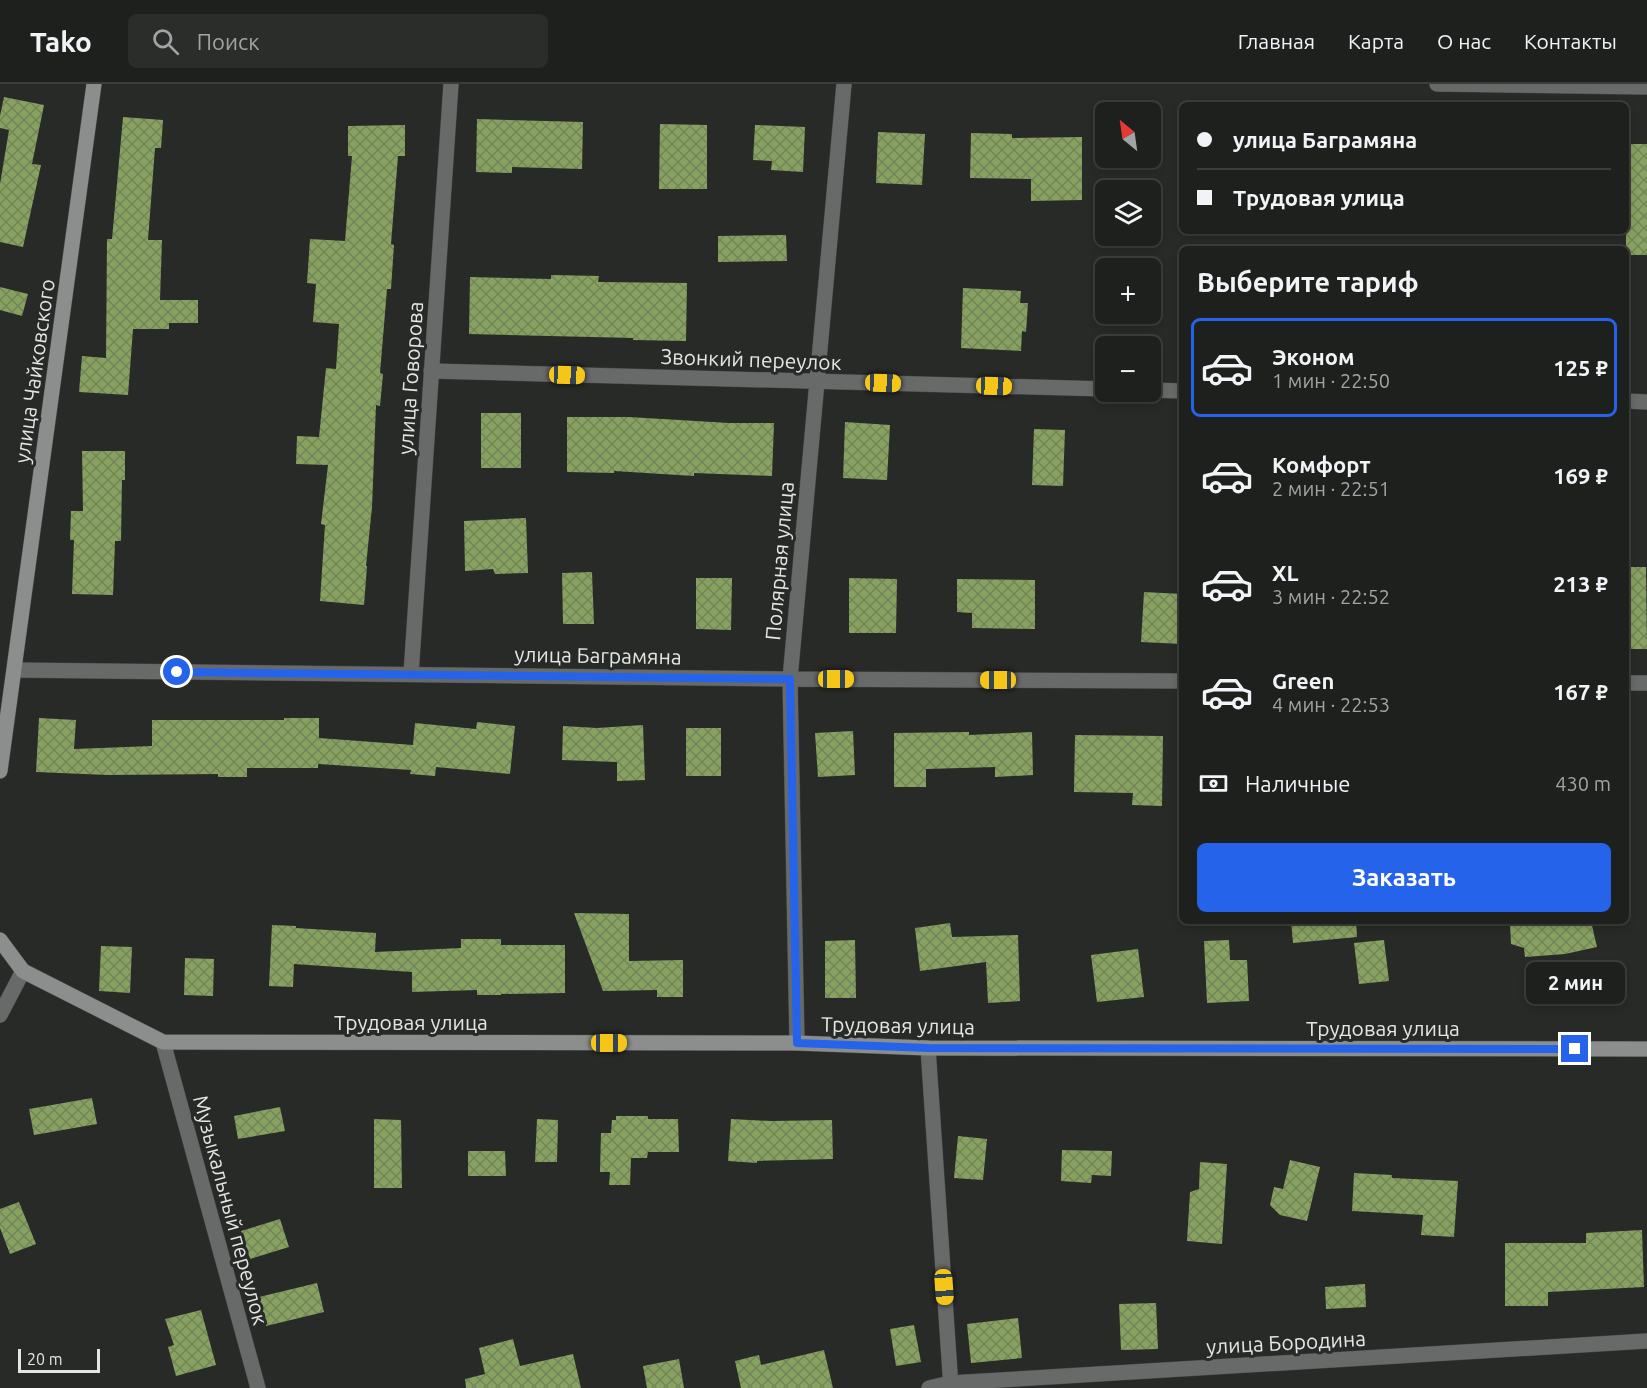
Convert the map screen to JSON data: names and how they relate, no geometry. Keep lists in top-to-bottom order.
{
  "streets": {
    "main road": ["улица Чайковского", "Трудовая улица"],
    "street": [
      "Звонкий переулок",
      "улица Говорова",
      "Полярная улица",
      "улица Баграмяна",
      "Музыкальный переулок",
      "улица Бородина"
    ]
  },
  "crossings": [
    ["Звонкий переулок", "улица Говорова"],
    ["Звонкий переулок", "Полярная улица"],
    ["улица Чайковского", "улица Баграмяна"],
    ["улица Говорова", "улица Баграмяна"],
    ["Полярная улица", "улица Баграмяна"],
    ["Полярная улица", "Трудовая улица"],
    ["Трудовая улица", "Музыкальный переулок"]
  ],
  "scale_bar": "20 m",
  "north": "top left",
  "page": {
    "header": "Tako",
    "search": "Поиск",
    "nav": [
      "Главная",
      "Карта",
      "О нас",
      "Контакты"
    ],
    "map_buttons": ["+", "−"],
    "banner": ["улица Баграмяна", "Трудовая улица"],
    "heading": "Выберите тариф",
    "list": [
      {
        "name": "Эконом",
        "note": "1 мин · 22:50",
        "value": "125 ₽"
      },
      {
        "name": "Комфорт",
        "note": "2 мин · 22:51",
        "value": "169 ₽"
      },
      {
        "name": "XL",
        "note": "3 мин · 22:52",
        "value": "213 ₽"
      },
      {
        "name": "Green",
        "note": "4 мин · 22:53",
        "value": "167 ₽"
      }
    ],
    "pay": ["Наличные", "430 m"],
    "buttons": "Заказать",
    "bubble": "2 мин",
    "scale": "20 m"
  }
}
